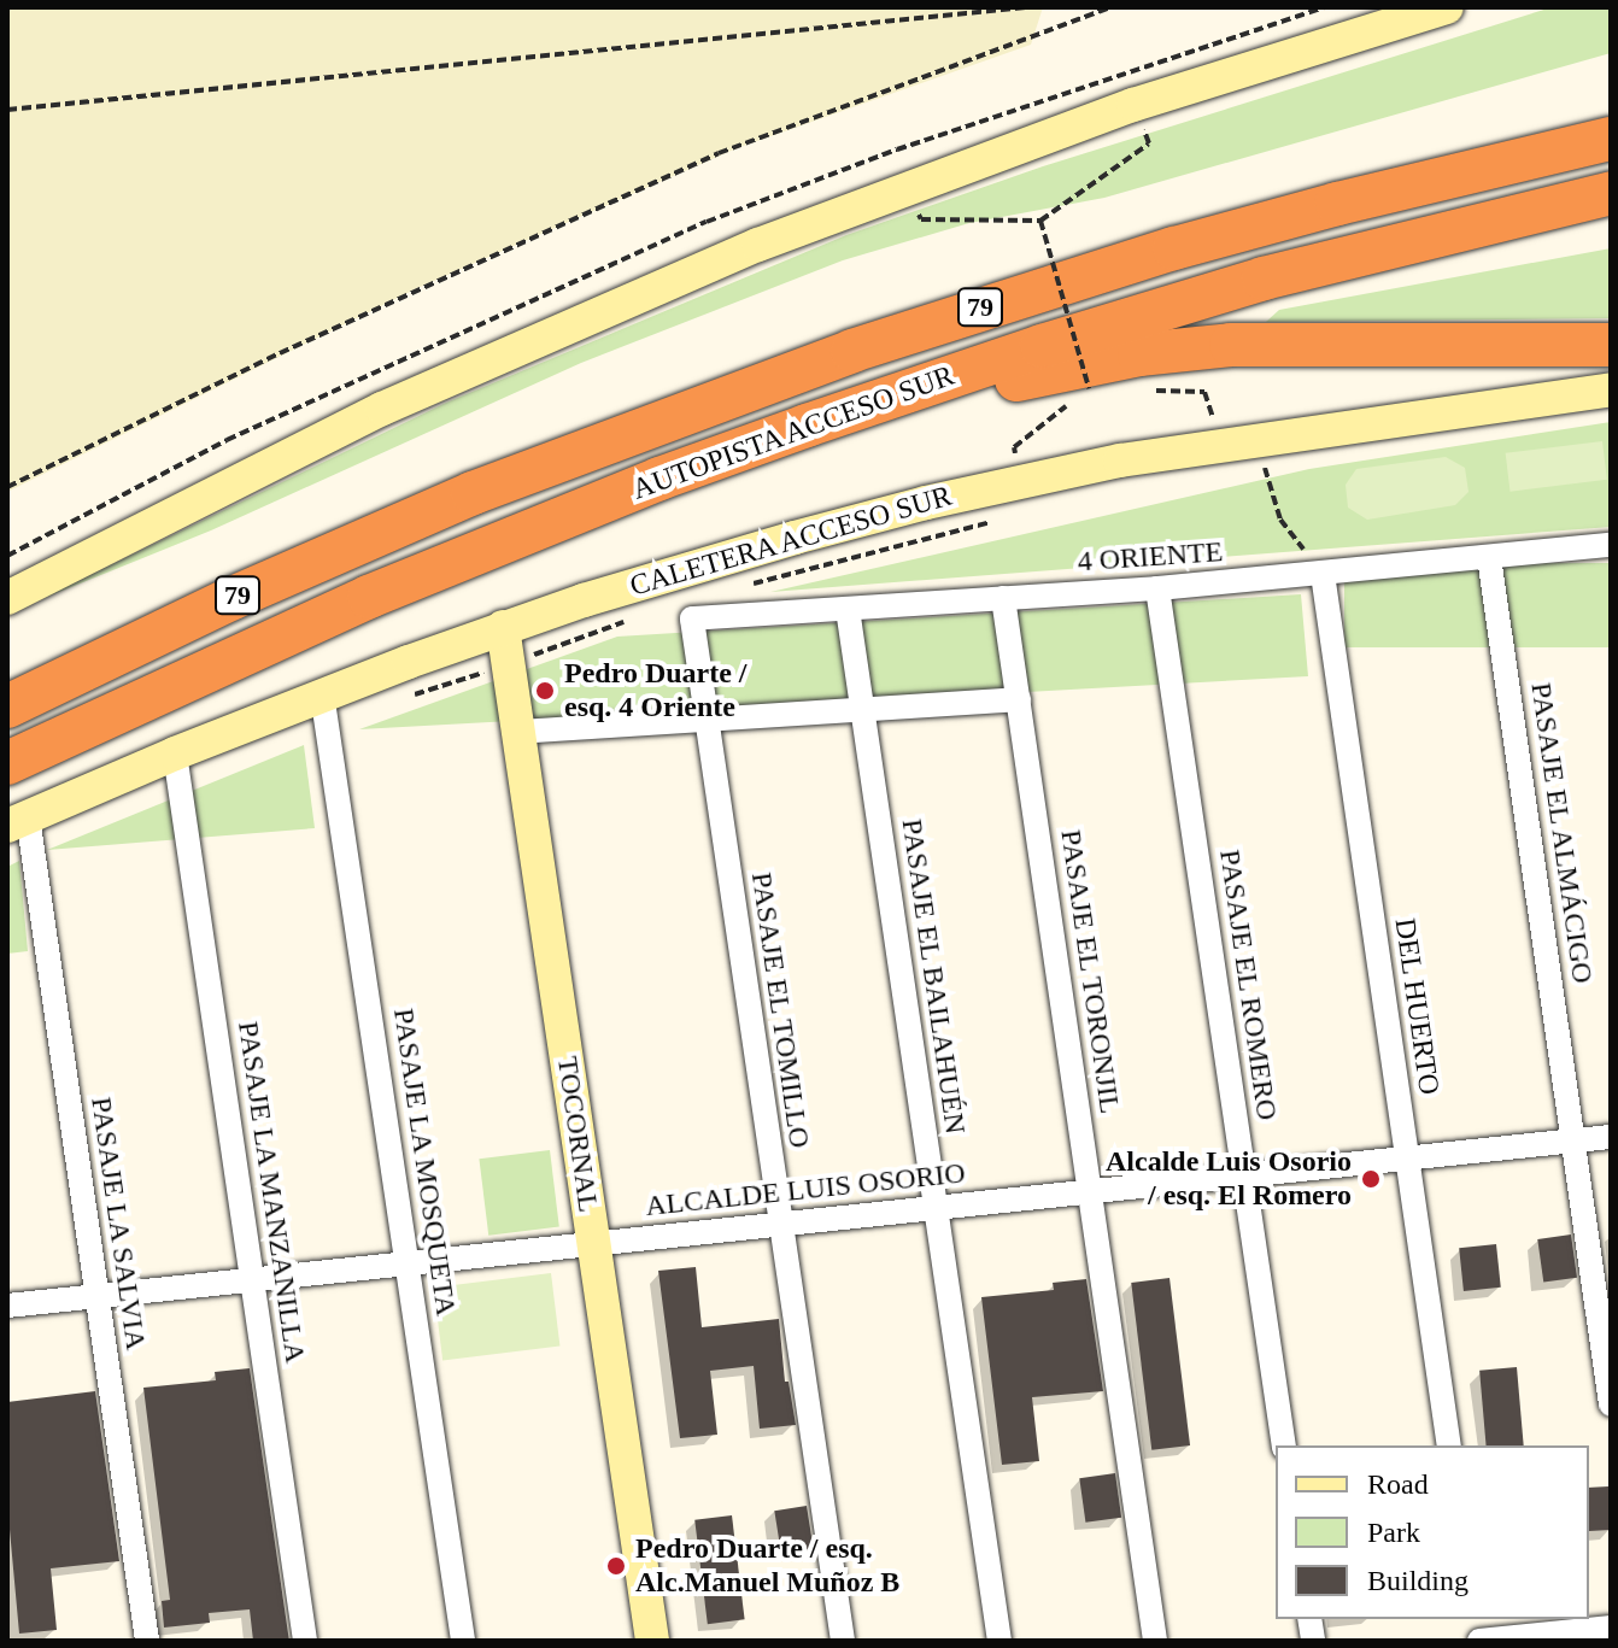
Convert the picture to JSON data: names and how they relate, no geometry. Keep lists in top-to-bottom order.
{
  "streets": {
    "highway": ["79", "AUTOPISTA ACCESO SUR"],
    "main road": ["CALETERA ACCESO SUR", "TOCORNAL"],
    "street": [
      "4 ORIENTE",
      "PASAJE EL ALMÁCIGO",
      "PASAJE EL TORONJIL",
      "PASAJE EL BAILAHUÉN",
      "PASAJE EL ROMERO",
      "DEL HUERTO",
      "PASAJE EL TOMILLO",
      "PASAJE LA MOSQUETA",
      "ALCALDE LUIS OSORIO",
      "PASAJE LA MANZANILLA",
      "PASAJE LA SALVIA"
    ]
  },
  "crossings": [
    ["CALETERA ACCESO SUR", "TOCORNAL"],
    ["CALETERA ACCESO SUR", "PASAJE LA MOSQUETA"],
    ["CALETERA ACCESO SUR", "PASAJE LA MANZANILLA"],
    ["CALETERA ACCESO SUR", "PASAJE LA SALVIA"],
    ["4 ORIENTE", "PASAJE EL ALMÁCIGO"],
    ["4 ORIENTE", "PASAJE EL TORONJIL"],
    ["4 ORIENTE", "PASAJE EL BAILAHUÉN"],
    ["4 ORIENTE", "PASAJE EL ROMERO"],
    ["4 ORIENTE", "DEL HUERTO"],
    ["4 ORIENTE", "PASAJE EL TOMILLO"],
    ["PASAJE EL ALMÁCIGO", "ALCALDE LUIS OSORIO"],
    ["PASAJE EL TORONJIL", "ALCALDE LUIS OSORIO"],
    ["PASAJE EL BAILAHUÉN", "ALCALDE LUIS OSORIO"],
    ["PASAJE EL ROMERO", "ALCALDE LUIS OSORIO"],
    ["DEL HUERTO", "ALCALDE LUIS OSORIO"],
    ["PASAJE EL TOMILLO", "ALCALDE LUIS OSORIO"],
    ["TOCORNAL", "ALCALDE LUIS OSORIO"],
    ["PASAJE LA MOSQUETA", "ALCALDE LUIS OSORIO"],
    ["ALCALDE LUIS OSORIO", "PASAJE LA MANZANILLA"],
    ["ALCALDE LUIS OSORIO", "PASAJE LA SALVIA"]
  ],
  "places": ["Pedro Duarte / esq. 4 Oriente", "Alcalde Luis Osorio / esq. El Romero", "Pedro Duarte / esq. Alc.Manuel Muñoz B"],
  "legend": ["Road", "Park", "Building"]
}
